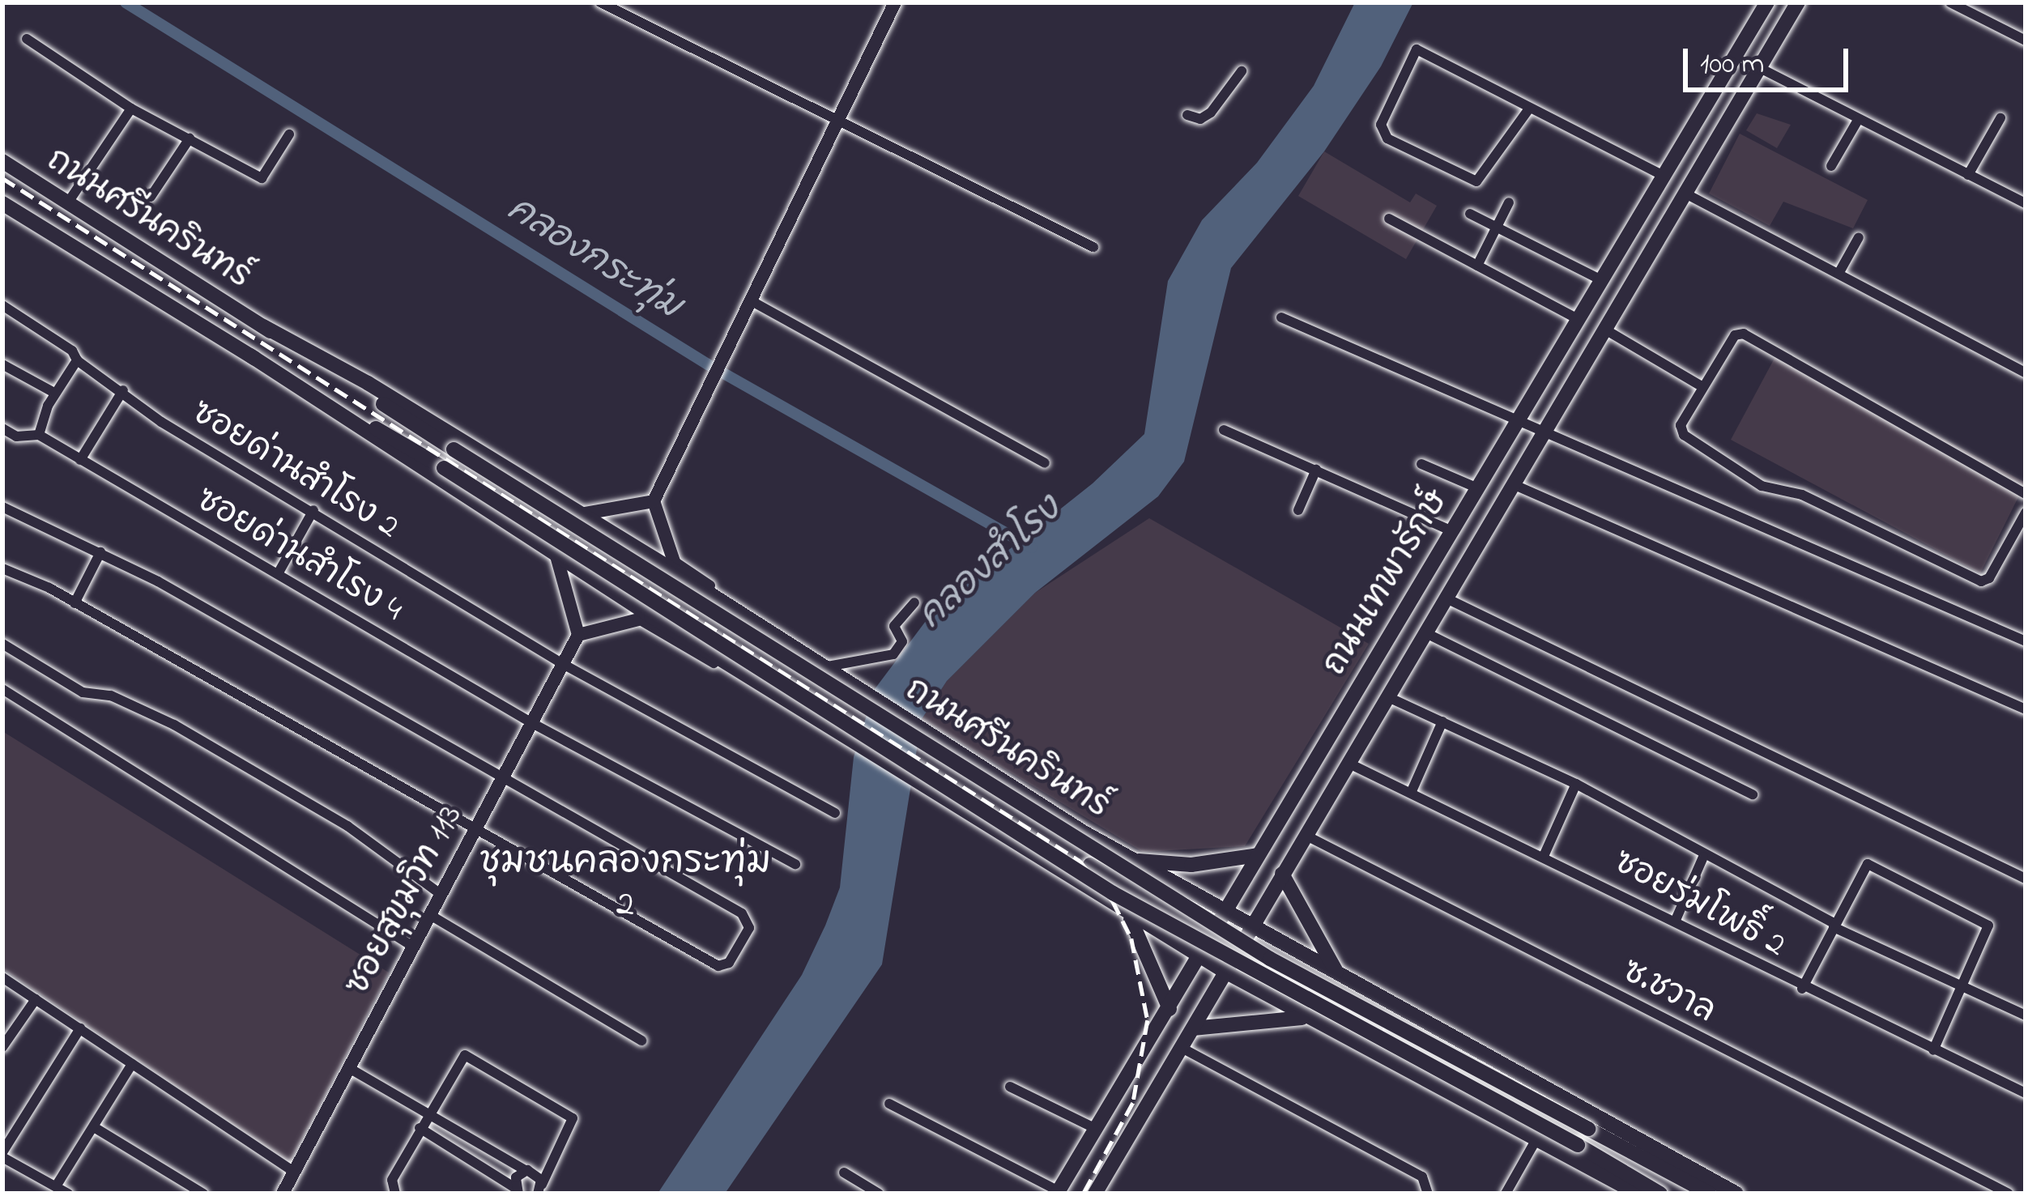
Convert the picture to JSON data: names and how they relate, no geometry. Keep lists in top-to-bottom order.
{
  "streets": {
    "main road": ["ถนนศรีนครินทร์", "ถนนเทพารักษ์", "ซอยสุขุมวิท 113"],
    "street": [
      "ซอยด่านสำโรง 2",
      "ซอยด่านสำโรง 4",
      "ซอยร่มโพธิ์ 2",
      "ซ.ชวาล"
    ]
  },
  "crossings": [
    ["ถนนศรีนครินทร์", "ถนนเทพารักษ์"],
    ["ซอยด่านสำโรง 2", "ซอยสุขุมวิท 113"],
    ["ซอยด่านสำโรง 4", "ซอยสุขุมวิท 113"],
    ["ถนนเทพารักษ์", "ซอยร่มโพธิ์ 2"],
    ["ถนนเทพารักษ์", "ซ.ชวาล"]
  ],
  "districts": ["ชุมชนคลองกระทุ่ม 2"],
  "water": ["คลองกระทุ่ม", "คลองสำโรง"],
  "scale_bar": "100 m"
}
